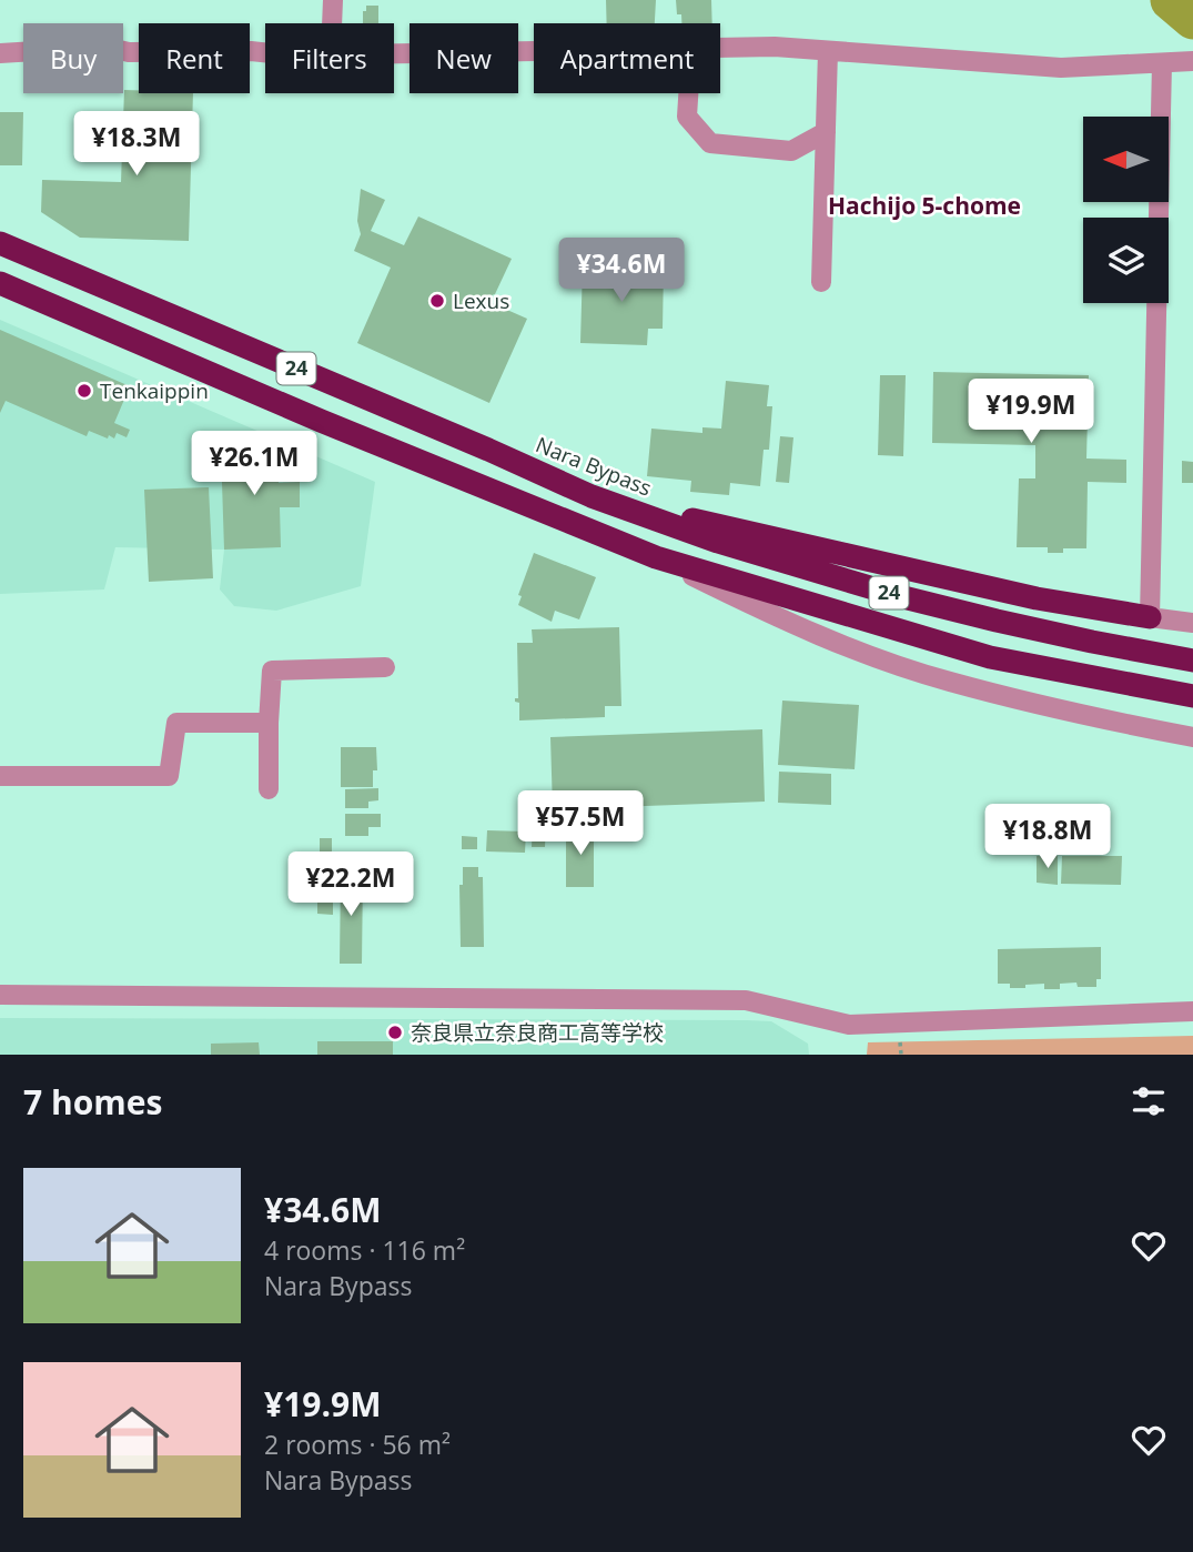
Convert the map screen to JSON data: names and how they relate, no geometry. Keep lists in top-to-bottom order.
{
  "streets": {
    "highway": ["24", "Nara Bypass"]
  },
  "districts": ["Hachijo 5-chome"],
  "places": ["Lexus", "Tenkaippin", "奈良県立奈良商工高等学校"],
  "north": "left",
  "page": {
    "chip": [
      "Buy",
      "Rent",
      "Filters",
      "New",
      "Apartment"
    ],
    "price": [
      "¥18.3M",
      "¥34.6M",
      "¥19.9M",
      "¥26.1M",
      "¥57.5M",
      "¥18.8M",
      "¥22.2M"
    ],
    "heading": "7 homes",
    "list": [
      {
        "name": "¥34.6M",
        "note": "4 rooms · 116 m² · Nara Bypass"
      },
      {
        "name": "¥19.9M",
        "note": "2 rooms · 56 m² · Nara Bypass"
      }
    ]
  }
}
